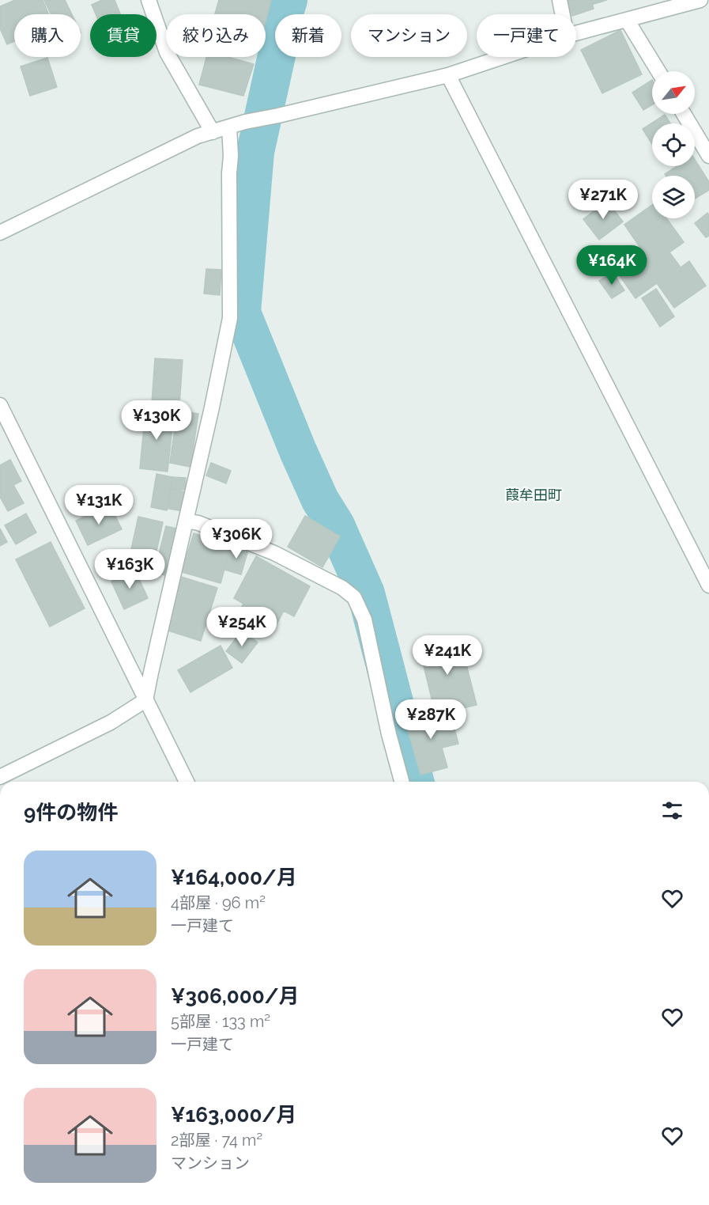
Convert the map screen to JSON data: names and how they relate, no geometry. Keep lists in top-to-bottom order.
{
  "districts": ["葭牟田町"],
  "north": "top right",
  "page": {
    "chip": [
      "購入",
      "賃貸",
      "絞り込み",
      "新着",
      "マンション",
      "一戸建て"
    ],
    "price": [
      "¥271K",
      "¥164K",
      "¥130K",
      "¥131K",
      "¥306K",
      "¥163K",
      "¥254K",
      "¥241K",
      "¥287K"
    ],
    "heading": "9件の物件",
    "list": [
      {
        "name": "¥164,000/月",
        "note": "4部屋 · 96 m² · 一戸建て"
      },
      {
        "name": "¥306,000/月",
        "note": "5部屋 · 133 m² · 一戸建て"
      },
      {
        "name": "¥163,000/月",
        "note": "2部屋 · 74 m² · マンション"
      }
    ]
  }
}
